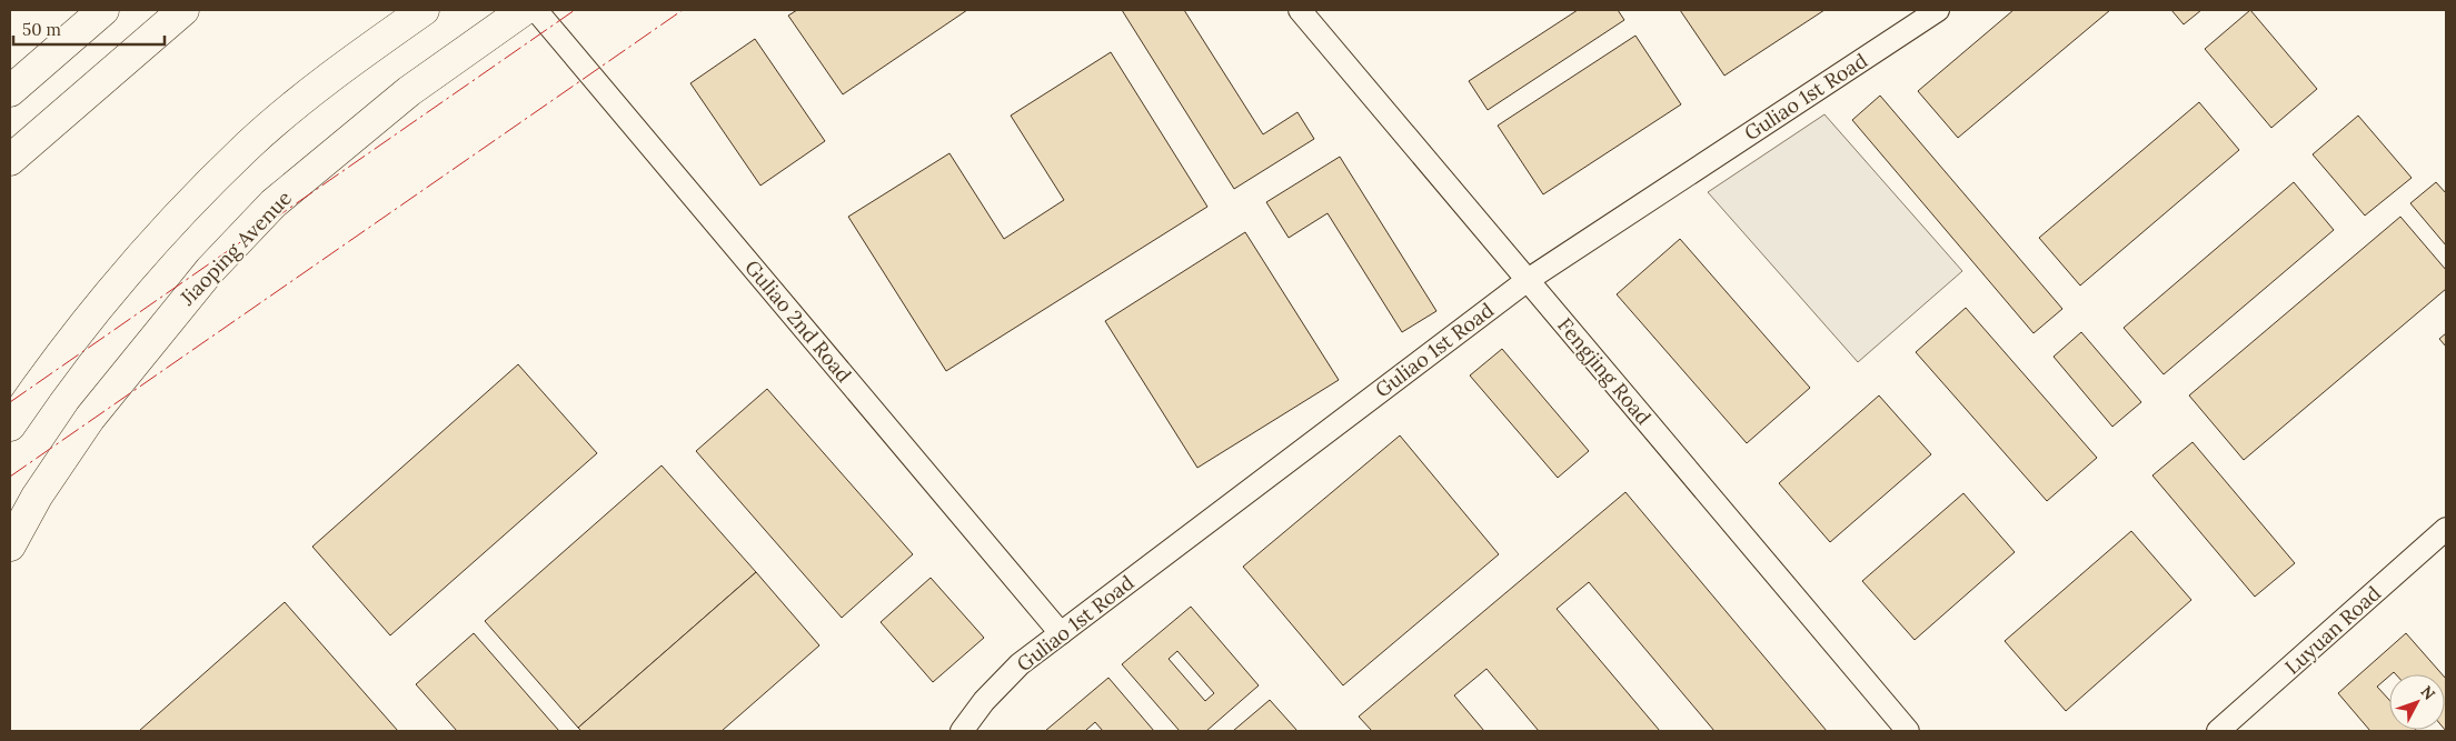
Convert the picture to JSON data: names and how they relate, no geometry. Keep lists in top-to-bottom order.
{
  "streets": {
    "highway": ["Jiaoping Avenue"],
    "street": [
      "Guliao 1st Road",
      "Guliao 2nd Road",
      "Fengjing Road",
      "Luyuan Road"
    ]
  },
  "crossings": [
    ["Guliao 1st Road", "Guliao 2nd Road"],
    ["Guliao 1st Road", "Fengjing Road"]
  ],
  "scale_bar": "50 m",
  "north": "top right"
}
